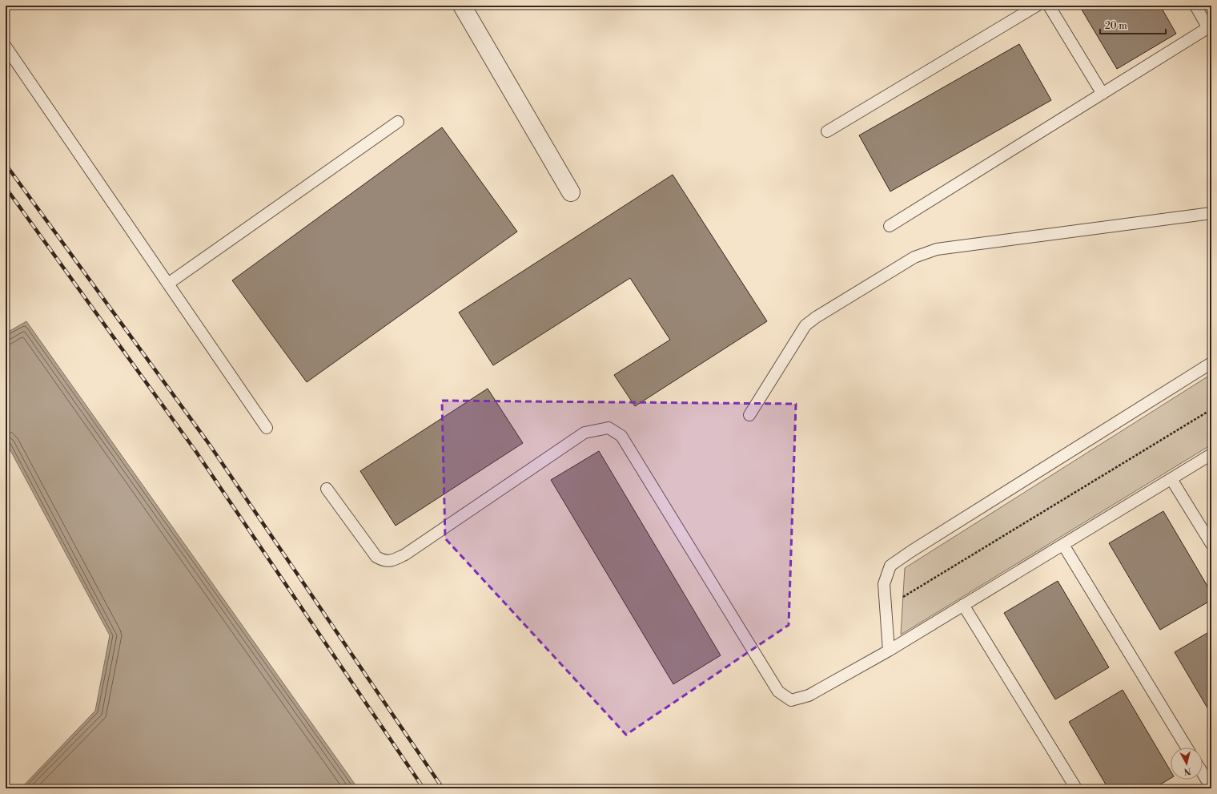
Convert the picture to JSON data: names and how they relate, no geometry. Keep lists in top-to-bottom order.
{
  "scale_bar": "20 m",
  "north": "bottom"
}
